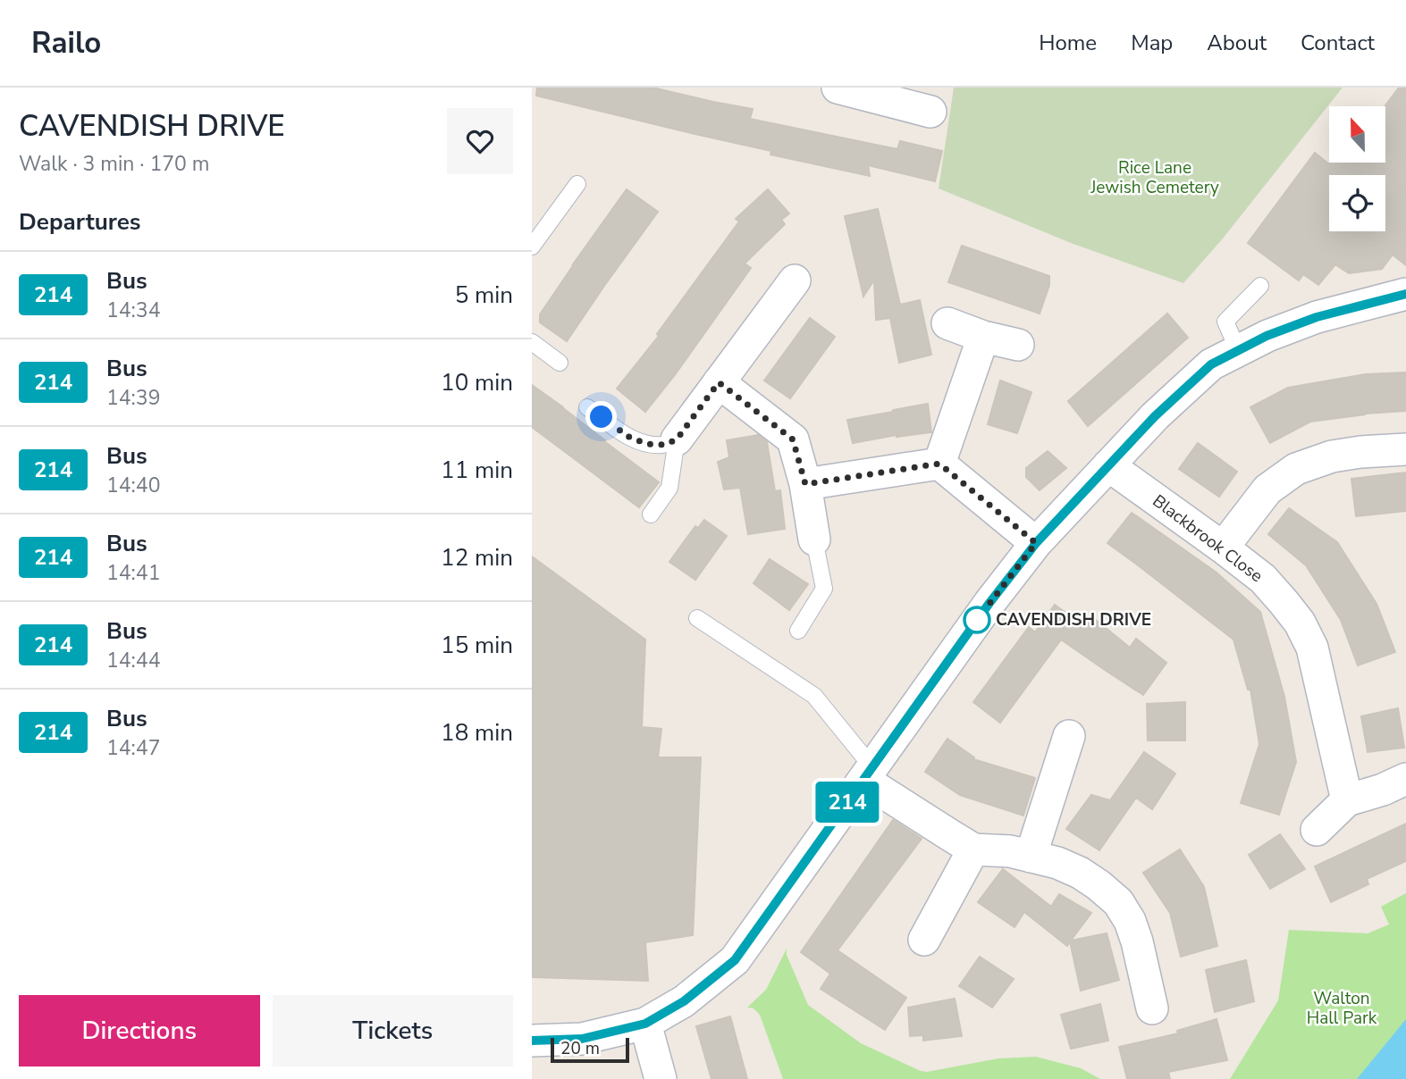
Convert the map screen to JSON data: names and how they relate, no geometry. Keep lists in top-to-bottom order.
{
  "streets": {
    "street": ["Blackbrook Close"]
  },
  "parks": ["Rice Lane Jewish Cemetery", "Walton Hall Park"],
  "places": ["CAVENDISH DRIVE"],
  "lines": ["bus line 214"],
  "scale_bar": "20 m",
  "north": "top",
  "page": {
    "header": "Railo",
    "nav": [
      "Home",
      "Map",
      "About",
      "Contact"
    ],
    "heading": [
      ["CAVENDISH DRIVE", "Walk · 3 min · 170 m"],
      "Departures"
    ],
    "on_map": "214",
    "list": [
      {
        "mark": "214",
        "name": "Bus",
        "note": "14:34",
        "value": "5 min"
      },
      {
        "mark": "214",
        "name": "Bus",
        "note": "14:39",
        "value": "10 min"
      },
      {
        "mark": "214",
        "name": "Bus",
        "note": "14:40",
        "value": "11 min"
      },
      {
        "mark": "214",
        "name": "Bus",
        "note": "14:41",
        "value": "12 min"
      },
      {
        "mark": "214",
        "name": "Bus",
        "note": "14:44",
        "value": "15 min"
      },
      {
        "mark": "214",
        "name": "Bus",
        "note": "14:47",
        "value": "18 min"
      }
    ],
    "buttons": ["Directions", "Tickets"],
    "scale": "20 m"
  }
}
